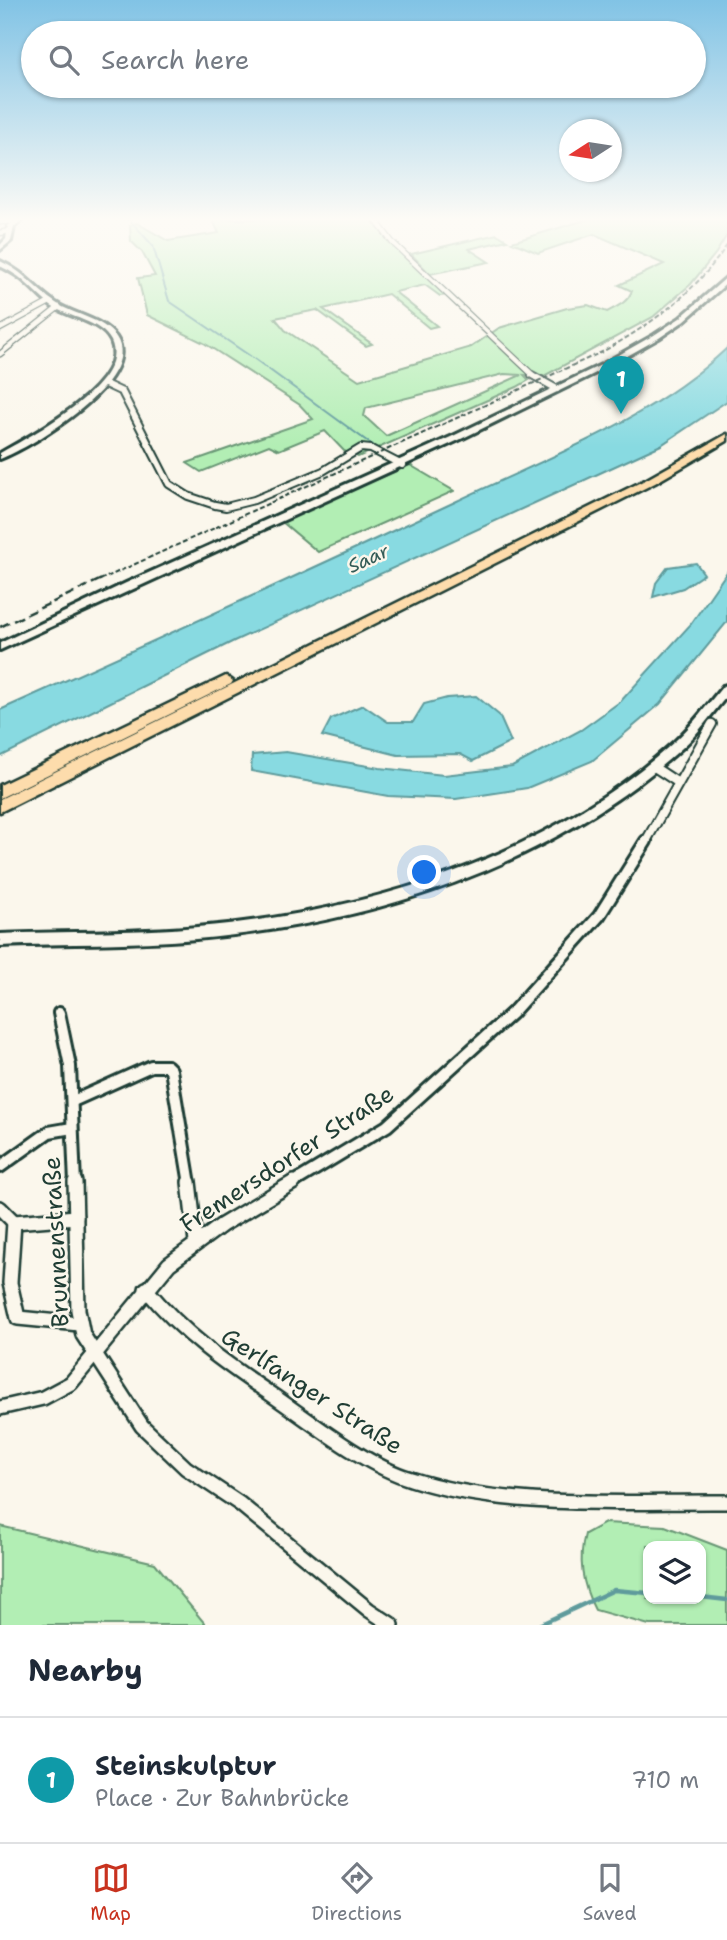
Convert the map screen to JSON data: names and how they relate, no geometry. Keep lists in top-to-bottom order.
{
  "streets": {
    "street": ["Fremersdorfer Straße", "Brunnenstraße", "Gerlfanger Straße"]
  },
  "crossings": [
    ["Fremersdorfer Straße", "Brunnenstraße"],
    ["Fremersdorfer Straße", "Gerlfanger Straße"]
  ],
  "water": ["Saar"],
  "north": "left",
  "page": {
    "search": "Search here",
    "pins": "1",
    "heading": "Nearby",
    "list": [
      {
        "mark": "1",
        "name": "Steinskulptur",
        "note": "Place · Zur Bahnbrücke",
        "value": "710 m"
      }
    ],
    "nav": ["Map", "Directions", "Saved"]
  }
}
